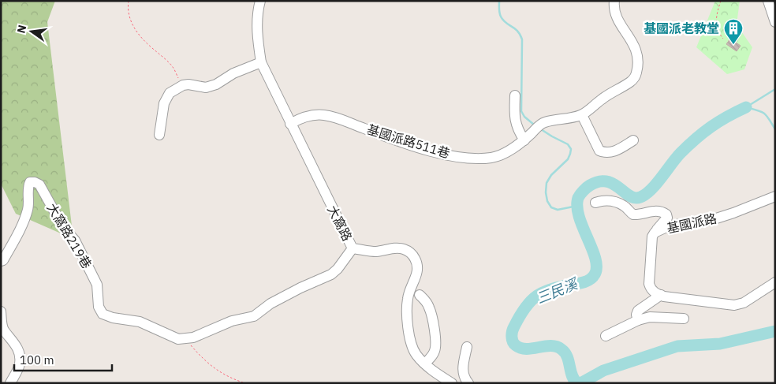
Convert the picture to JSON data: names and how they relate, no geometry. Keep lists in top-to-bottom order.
{
  "streets": {
    "street": [
      "基國派路511巷",
      "大窩路",
      "基國派路",
      "大窩路219巷"
    ]
  },
  "crossings": [
    ["基國派路511巷", "大窩路"]
  ],
  "water": ["三民溪"],
  "places": {
    "building": ["基國派老教堂"]
  },
  "scale_bar": "100 m",
  "north": "left"
}
